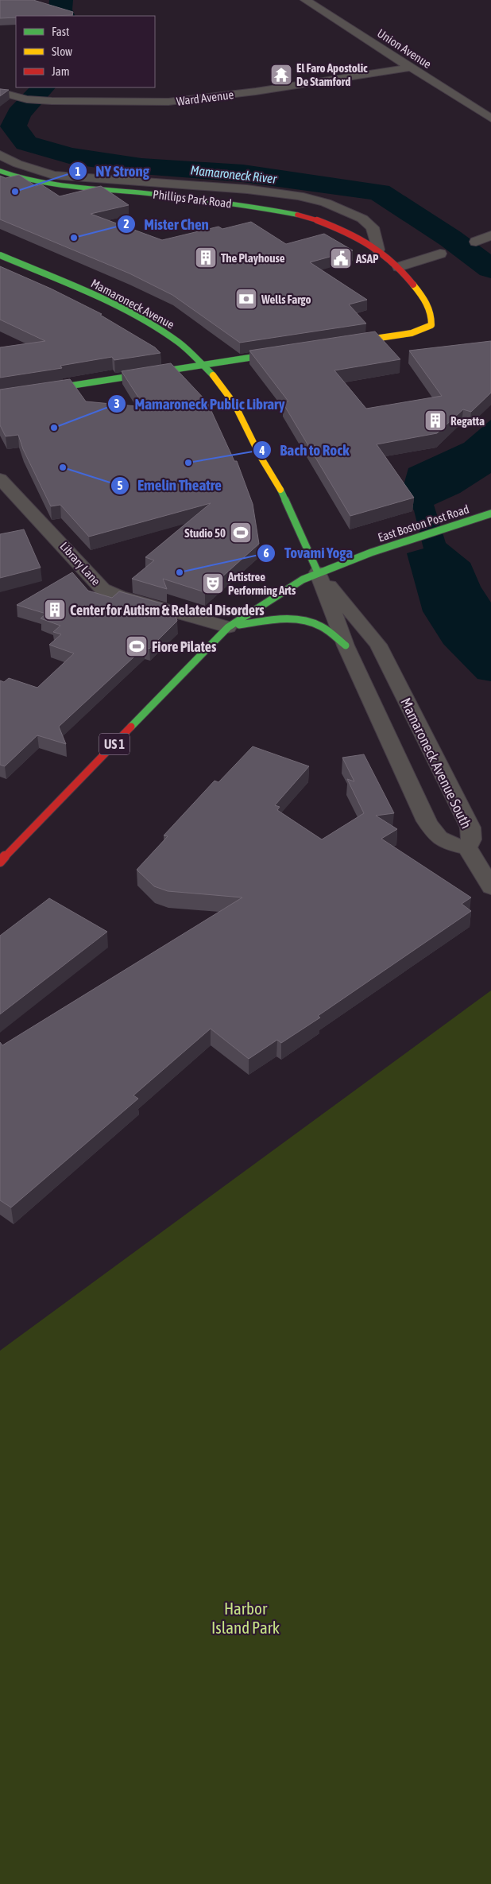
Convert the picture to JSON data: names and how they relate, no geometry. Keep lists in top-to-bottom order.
{
  "streets": {
    "main road": [
      "Phillips Park Road",
      "Mamaroneck Avenue",
      "East Boston Post Road",
      "US 1"
    ],
    "street": [
      "Union Avenue",
      "Ward Avenue",
      "Library Lane",
      "Mamaroneck Avenue South"
    ]
  },
  "crossings": [
    ["Union Avenue", "Ward Avenue"],
    ["Mamaroneck Avenue", "East Boston Post Road"],
    ["Mamaroneck Avenue", "US 1"],
    ["Mamaroneck Avenue", "Mamaroneck Avenue South"],
    ["East Boston Post Road", "US 1"],
    ["East Boston Post Road", "Mamaroneck Avenue South"],
    ["Library Lane", "US 1"],
    ["US 1", "Mamaroneck Avenue South"]
  ],
  "water": ["Mamaroneck River"],
  "parks": ["Harbor Island Park"],
  "places": {
    "temple": ["El Faro Apostolic De Stamford"],
    "other": [
      "NY Strong",
      "Mister Chen",
      "Mamaroneck Public Library",
      "Bach to Rock",
      "Emelin Theatre",
      "Tovami Yoga"
    ],
    "building": ["The Playhouse", "Regatta", "Center for Autism & Related Disorders"],
    "public building": ["ASAP"],
    "bank": ["Wells Fargo"],
    "sports": ["Studio 50", "Fiore Pilates"],
    "theatre": ["Artistree Performing Arts"]
  },
  "legend": ["Fast", "Slow", "Jam"]
}
